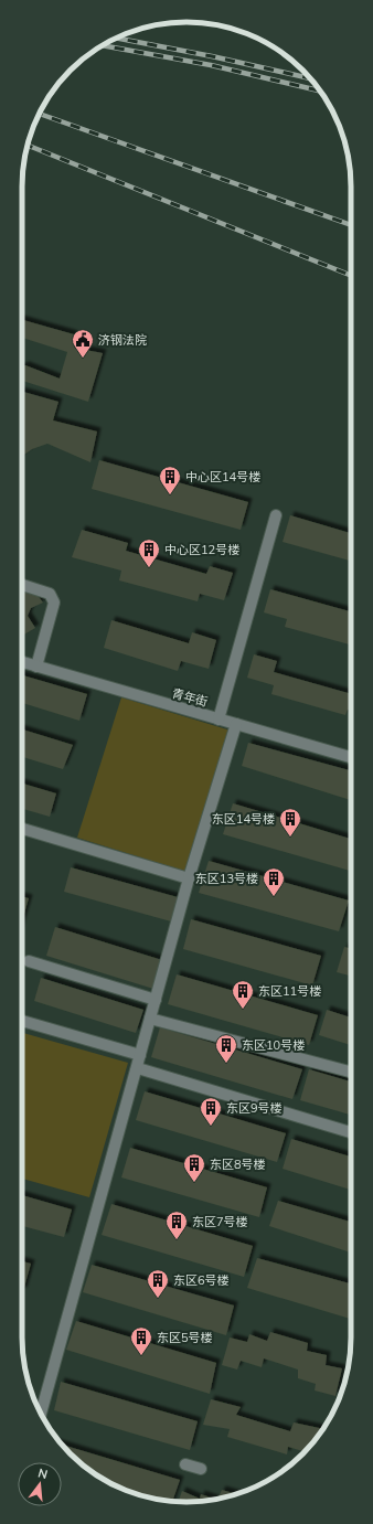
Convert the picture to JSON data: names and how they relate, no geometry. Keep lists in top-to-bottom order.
{
  "streets": {
    "street": ["青年街"]
  },
  "places": {
    "public building": ["济钢法院"],
    "building": [
      "中心区14号楼",
      "中心区12号楼",
      "东区14号楼",
      "东区13号楼",
      "东区11号楼",
      "东区10号楼",
      "东区9号楼",
      "东区8号楼",
      "东区7号楼",
      "东区6号楼",
      "东区5号楼"
    ]
  },
  "north": "top"
}
